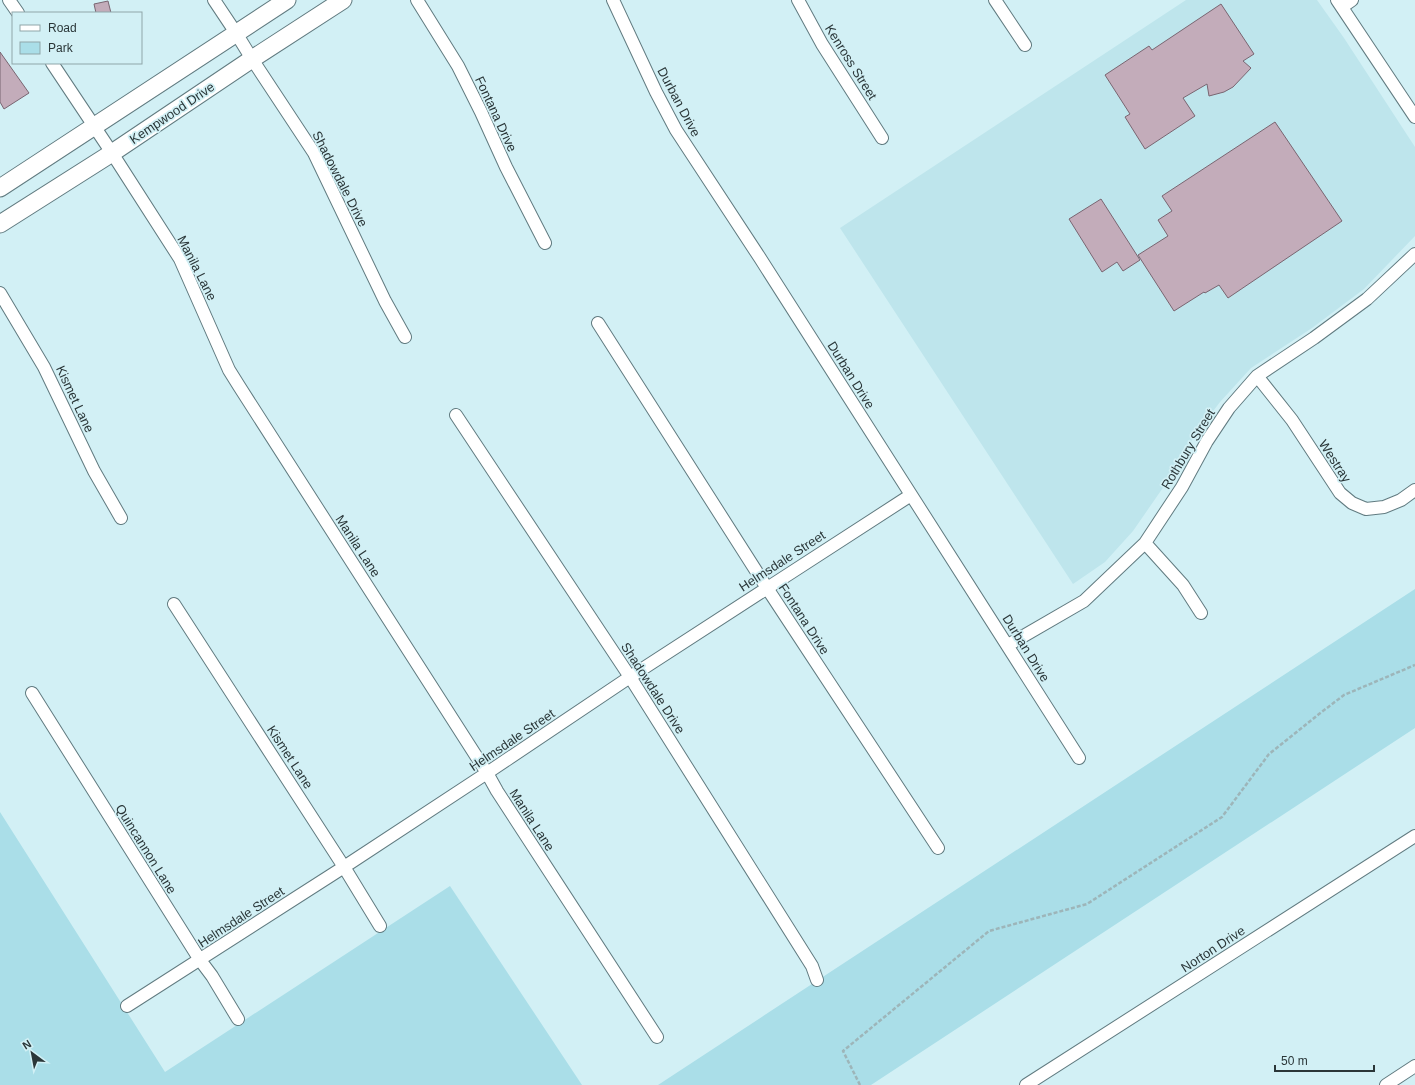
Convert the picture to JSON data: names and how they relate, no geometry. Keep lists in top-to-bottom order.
{
  "streets": {
    "main road": ["Kempwood Drive"],
    "street": [
      "Kenross Street",
      "Durban Drive",
      "Fontana Drive",
      "Shadowdale Drive",
      "Manila Lane",
      "Kismet Lane",
      "Rothbury Street",
      "Westray",
      "Helmsdale Street",
      "Quincannon Lane",
      "Norton Drive"
    ]
  },
  "crossings": [
    ["Durban Drive", "Rothbury Street"],
    ["Durban Drive", "Helmsdale Street"],
    ["Kempwood Drive", "Shadowdale Drive"],
    ["Kempwood Drive", "Manila Lane"],
    ["Fontana Drive", "Helmsdale Street"],
    ["Shadowdale Drive", "Helmsdale Street"],
    ["Manila Lane", "Helmsdale Street"],
    ["Kismet Lane", "Helmsdale Street"],
    ["Rothbury Street", "Westray"],
    ["Helmsdale Street", "Quincannon Lane"]
  ],
  "legend": ["Road", "Park"],
  "scale_bar": "50 m",
  "north": "top left"
}
